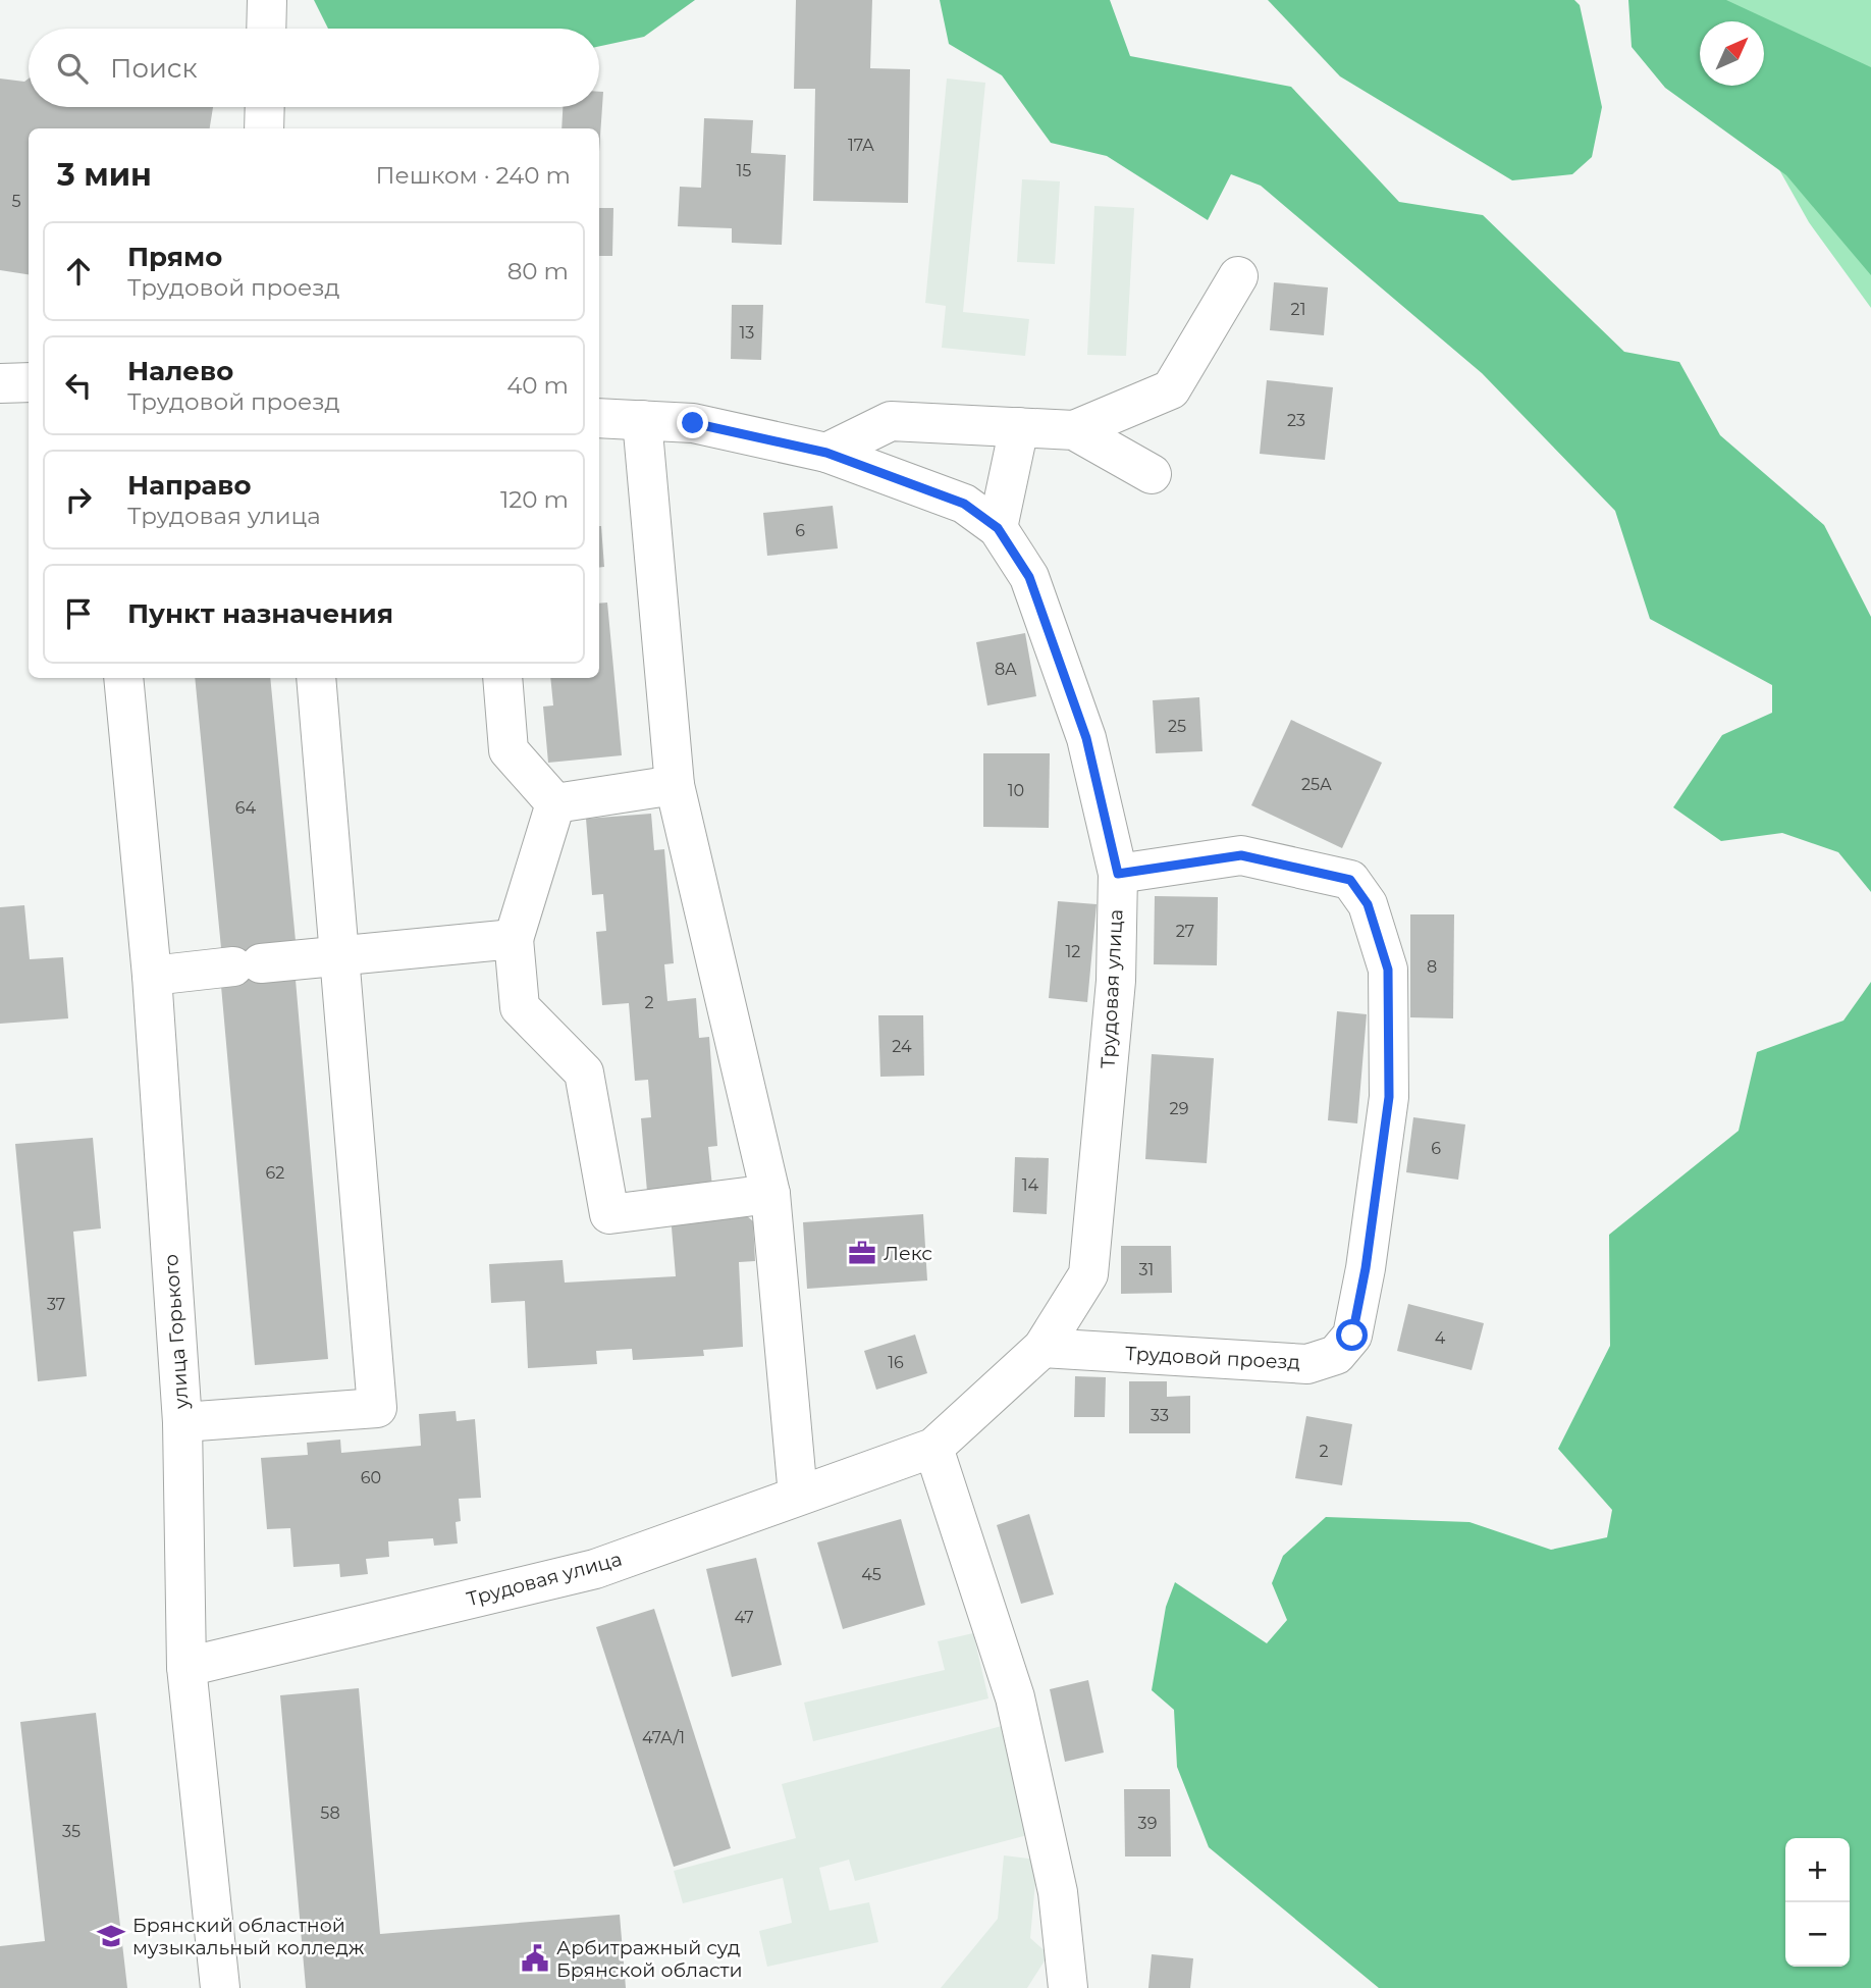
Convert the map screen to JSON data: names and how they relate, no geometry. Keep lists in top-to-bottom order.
{
  "streets": {
    "street": ["Трудовая улица", "улица Горького", "Трудовой проезд"]
  },
  "crossings": [
    ["Трудовая улица", "улица Горького"],
    ["Трудовая улица", "Трудовой проезд"]
  ],
  "places": {
    "office": ["Лекс"],
    "school or university": ["Брянский областной музыкальный колледж"],
    "public building": ["Арбитражный суд Брянской области"]
  },
  "house_numbers": [
    "17А",
    "15",
    "5",
    "21",
    "13",
    "23",
    "6",
    "8А",
    "25",
    "25А",
    "10",
    "64",
    "27",
    "12",
    "8",
    "2",
    "24",
    "29",
    "6",
    "62",
    "14",
    "31",
    "37",
    "4",
    "16",
    "33",
    "2",
    "60",
    "45",
    "47",
    "47А/1",
    "58",
    "39",
    "35"
  ],
  "north": "top right",
  "page": {
    "search": "Поиск",
    "heading": ["3 мин", "Пешком · 240 m"],
    "list": [
      ["Прямо", "Трудовой проезд", "80 m"],
      ["Налево", "Трудовой проезд", "40 m"],
      ["Направо", "Трудовая улица", "120 m"],
      "Пункт назначения"
    ],
    "map_buttons": ["+", "−"]
  }
}
